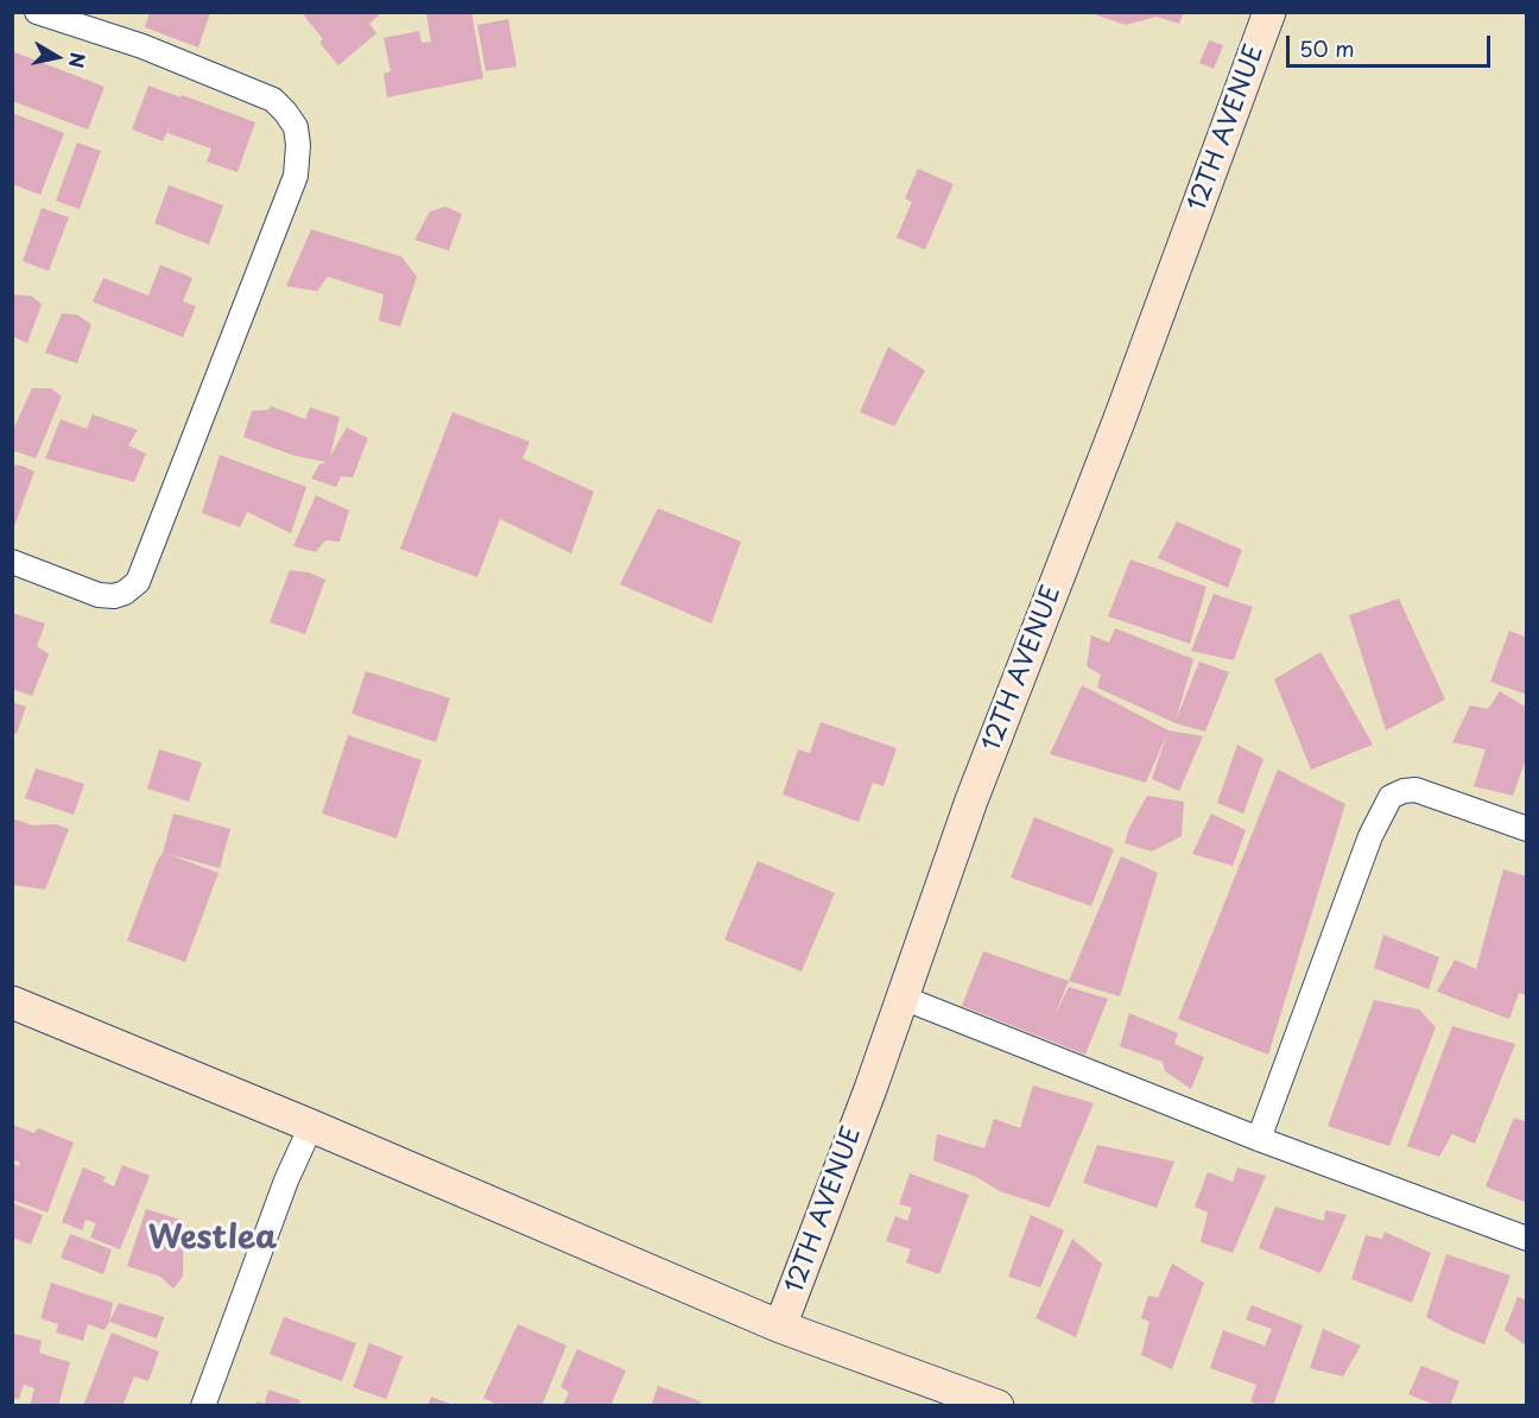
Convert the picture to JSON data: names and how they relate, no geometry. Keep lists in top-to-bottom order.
{
  "streets": {
    "street": ["12TH AVENUE"]
  },
  "districts": ["Westlea"],
  "scale_bar": "50 m",
  "north": "right"
}
